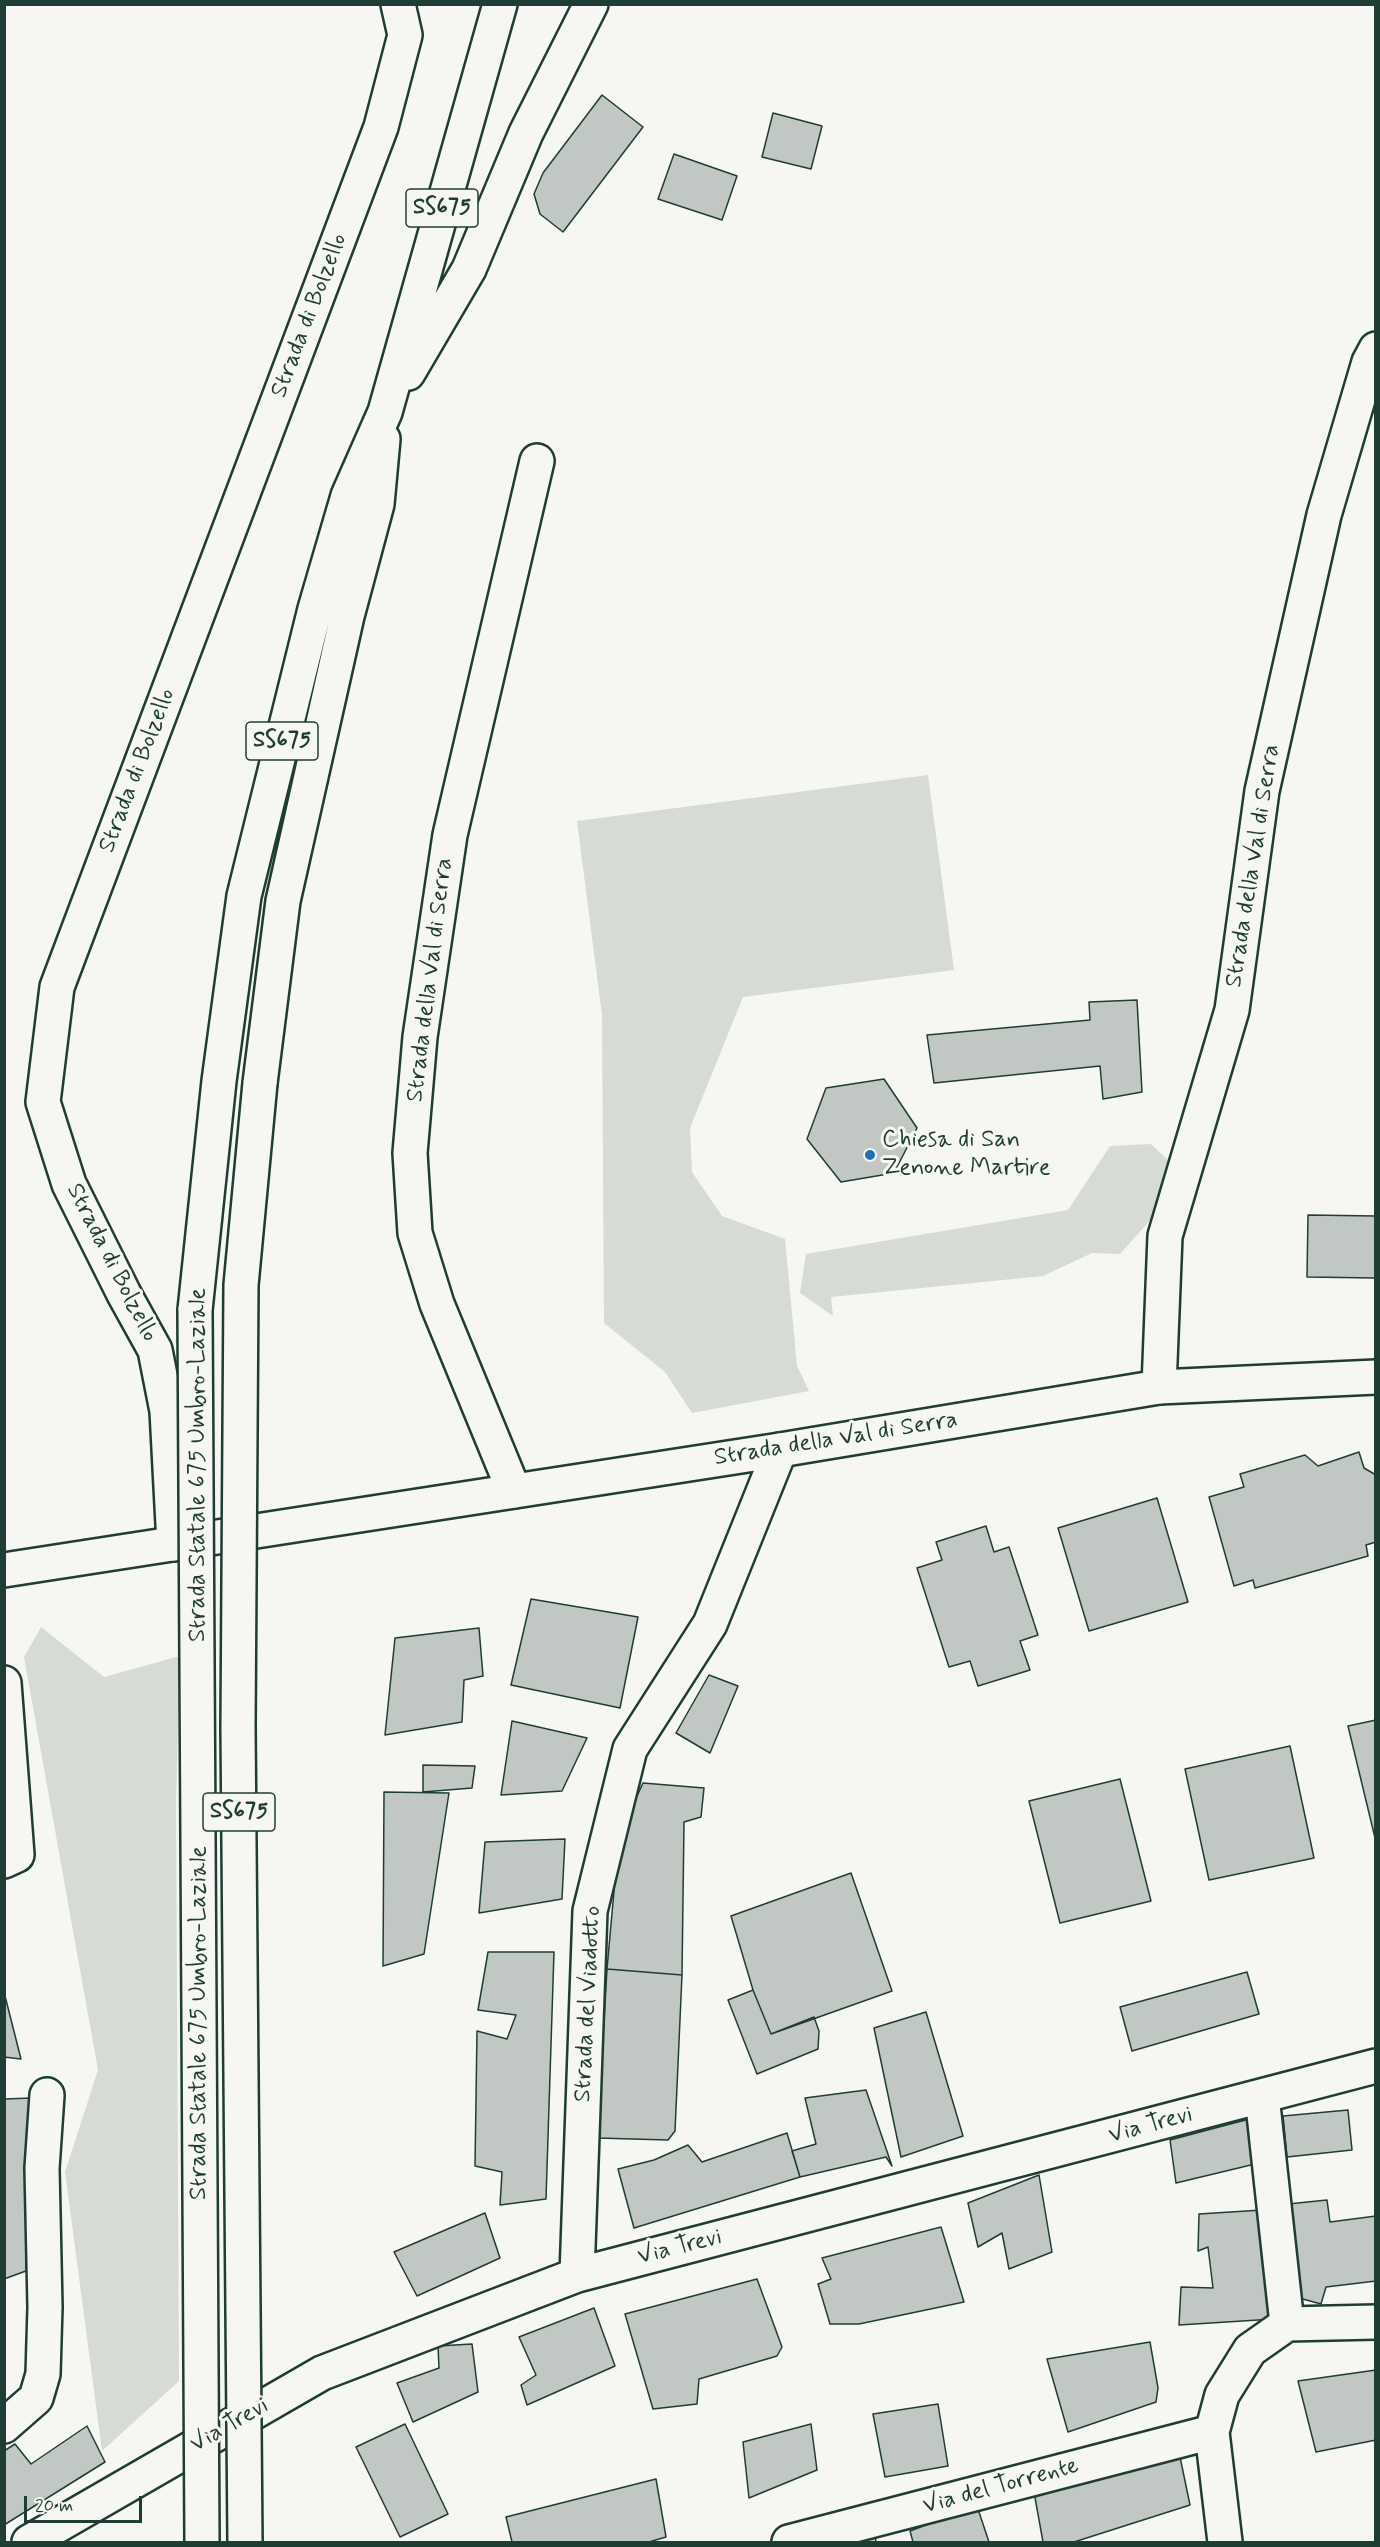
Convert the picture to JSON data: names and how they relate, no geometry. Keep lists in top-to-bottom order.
{
  "streets": {
    "main road": [
      "SS675",
      "Strada di Bolzello",
      "Strada della Val di Serra",
      "Strada Statale 675 Umbro-Laziale",
      "Strada del Viadotto",
      "Via Trevi",
      "Via del Torrente"
    ]
  },
  "crossings": [
    ["Strada di Bolzello", "Strada della Val di Serra"],
    ["Strada della Val di Serra", "Strada del Viadotto"],
    ["Strada del Viadotto", "Via Trevi"]
  ],
  "places": ["Chiesa di San Zenone Martire"],
  "scale_bar": "20 m"
}
